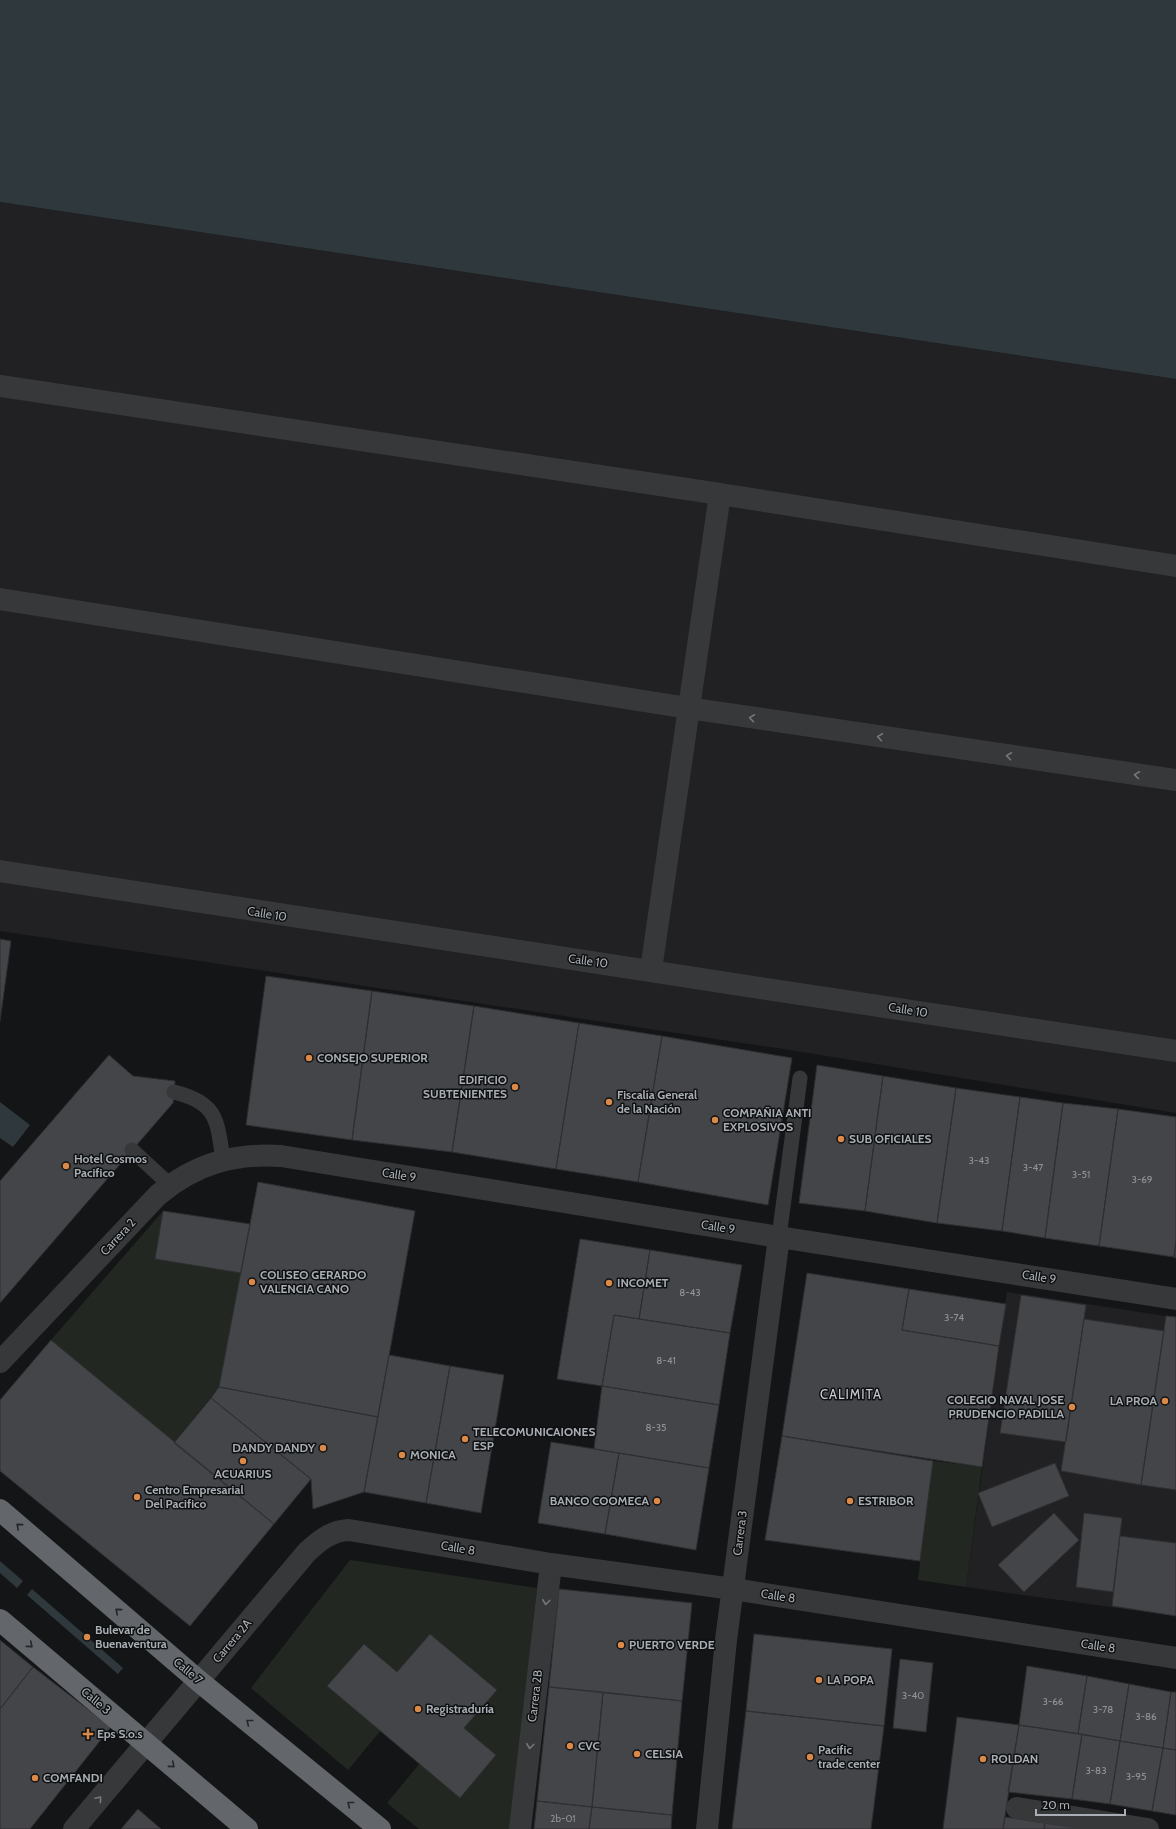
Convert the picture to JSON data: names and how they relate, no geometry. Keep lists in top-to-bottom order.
{
  "streets": {
    "highway": ["Calle 7", "Calle 3"],
    "street": [
      "Calle 10",
      "Calle 9",
      "Carrera 2",
      "Carrera 3",
      "Calle 8",
      "Carrera 2A",
      "Carrera 2B"
    ]
  },
  "crossings": [
    ["Calle 9", "Carrera 2"],
    ["Calle 9", "Carrera 3"],
    ["Carrera 3", "Calle 8"],
    ["Calle 8", "Carrera 2A"],
    ["Calle 8", "Carrera 2B"],
    ["Carrera 2A", "Calle 7"],
    ["Carrera 2A", "Calle 3"]
  ],
  "one_way": ["Calle 7", "Carrera 2B", "Calle 3"],
  "districts": ["CALIMITA"],
  "places": {
    "other": [
      "CONSEJO SUPERIOR",
      "EDIFICIO SUBTENIENTES",
      "Fiscalía General de la Nación",
      "COMPAÑIA ANTI EXPLOSIVOS",
      "SUB OFICIALES",
      "Hotel Cosmos Pacifico",
      "COLISEO GERARDO VALENCIA CANO",
      "INCOMET",
      "LA PROA",
      "COLEGIO NAVAL JOSE PRUDENCIO PADILLA",
      "TELECOMUNICAIONES ESP",
      "DANDY DANDY",
      "MONICA",
      "ACUARIUS",
      "Centro Empresarial Del Pacifico",
      "BANCO COOMECA",
      "ESTRIBOR",
      "Bulevar de Buenaventura",
      "PUERTO VERDE",
      "LA POPA",
      "Registraduría",
      "CVC",
      "CELSIA",
      "Pacific trade center",
      "ROLDAN",
      "COMFANDI"
    ],
    "health": ["Eps S.o.s"]
  },
  "house_numbers": [
    "3-43",
    "3-47",
    "3-51",
    "3-69",
    "8-43",
    "3-74",
    "8-41",
    "8-35",
    "3-40",
    "3-66",
    "3-78",
    "3-86",
    "3-83",
    "3-95",
    "2b-01"
  ],
  "scale_bar": "20 m"
}
